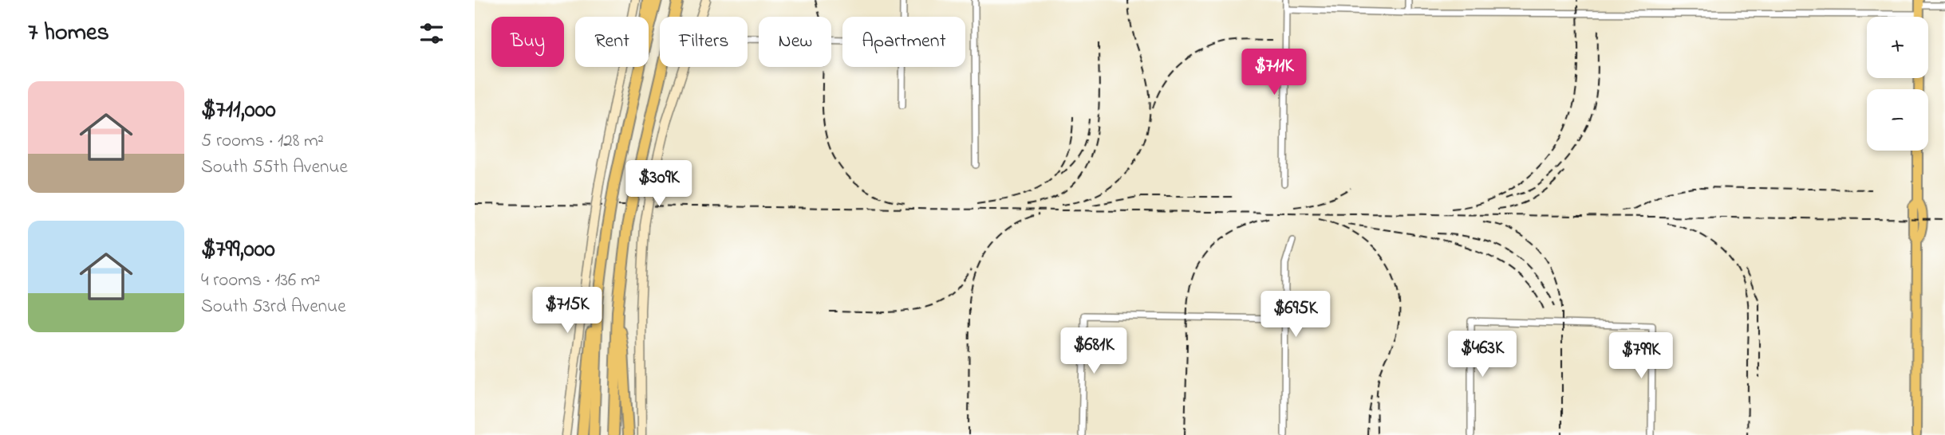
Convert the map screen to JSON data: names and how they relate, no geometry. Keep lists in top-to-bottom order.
{
  "page": {
    "heading": "7 homes",
    "map_buttons": ["+", "−"],
    "chip": [
      "Buy",
      "Rent",
      "Filters",
      "New",
      "Apartment"
    ],
    "price": [
      "$711K",
      "$309K",
      "$715K",
      "$695K",
      "$681K",
      "$463K",
      "$799K"
    ],
    "list": [
      {
        "name": "$711,000",
        "note": "5 rooms · 128 m² · South 55th Avenue"
      },
      {
        "name": "$799,000",
        "note": "4 rooms · 136 m² · South 53rd Avenue"
      }
    ]
  }
}
